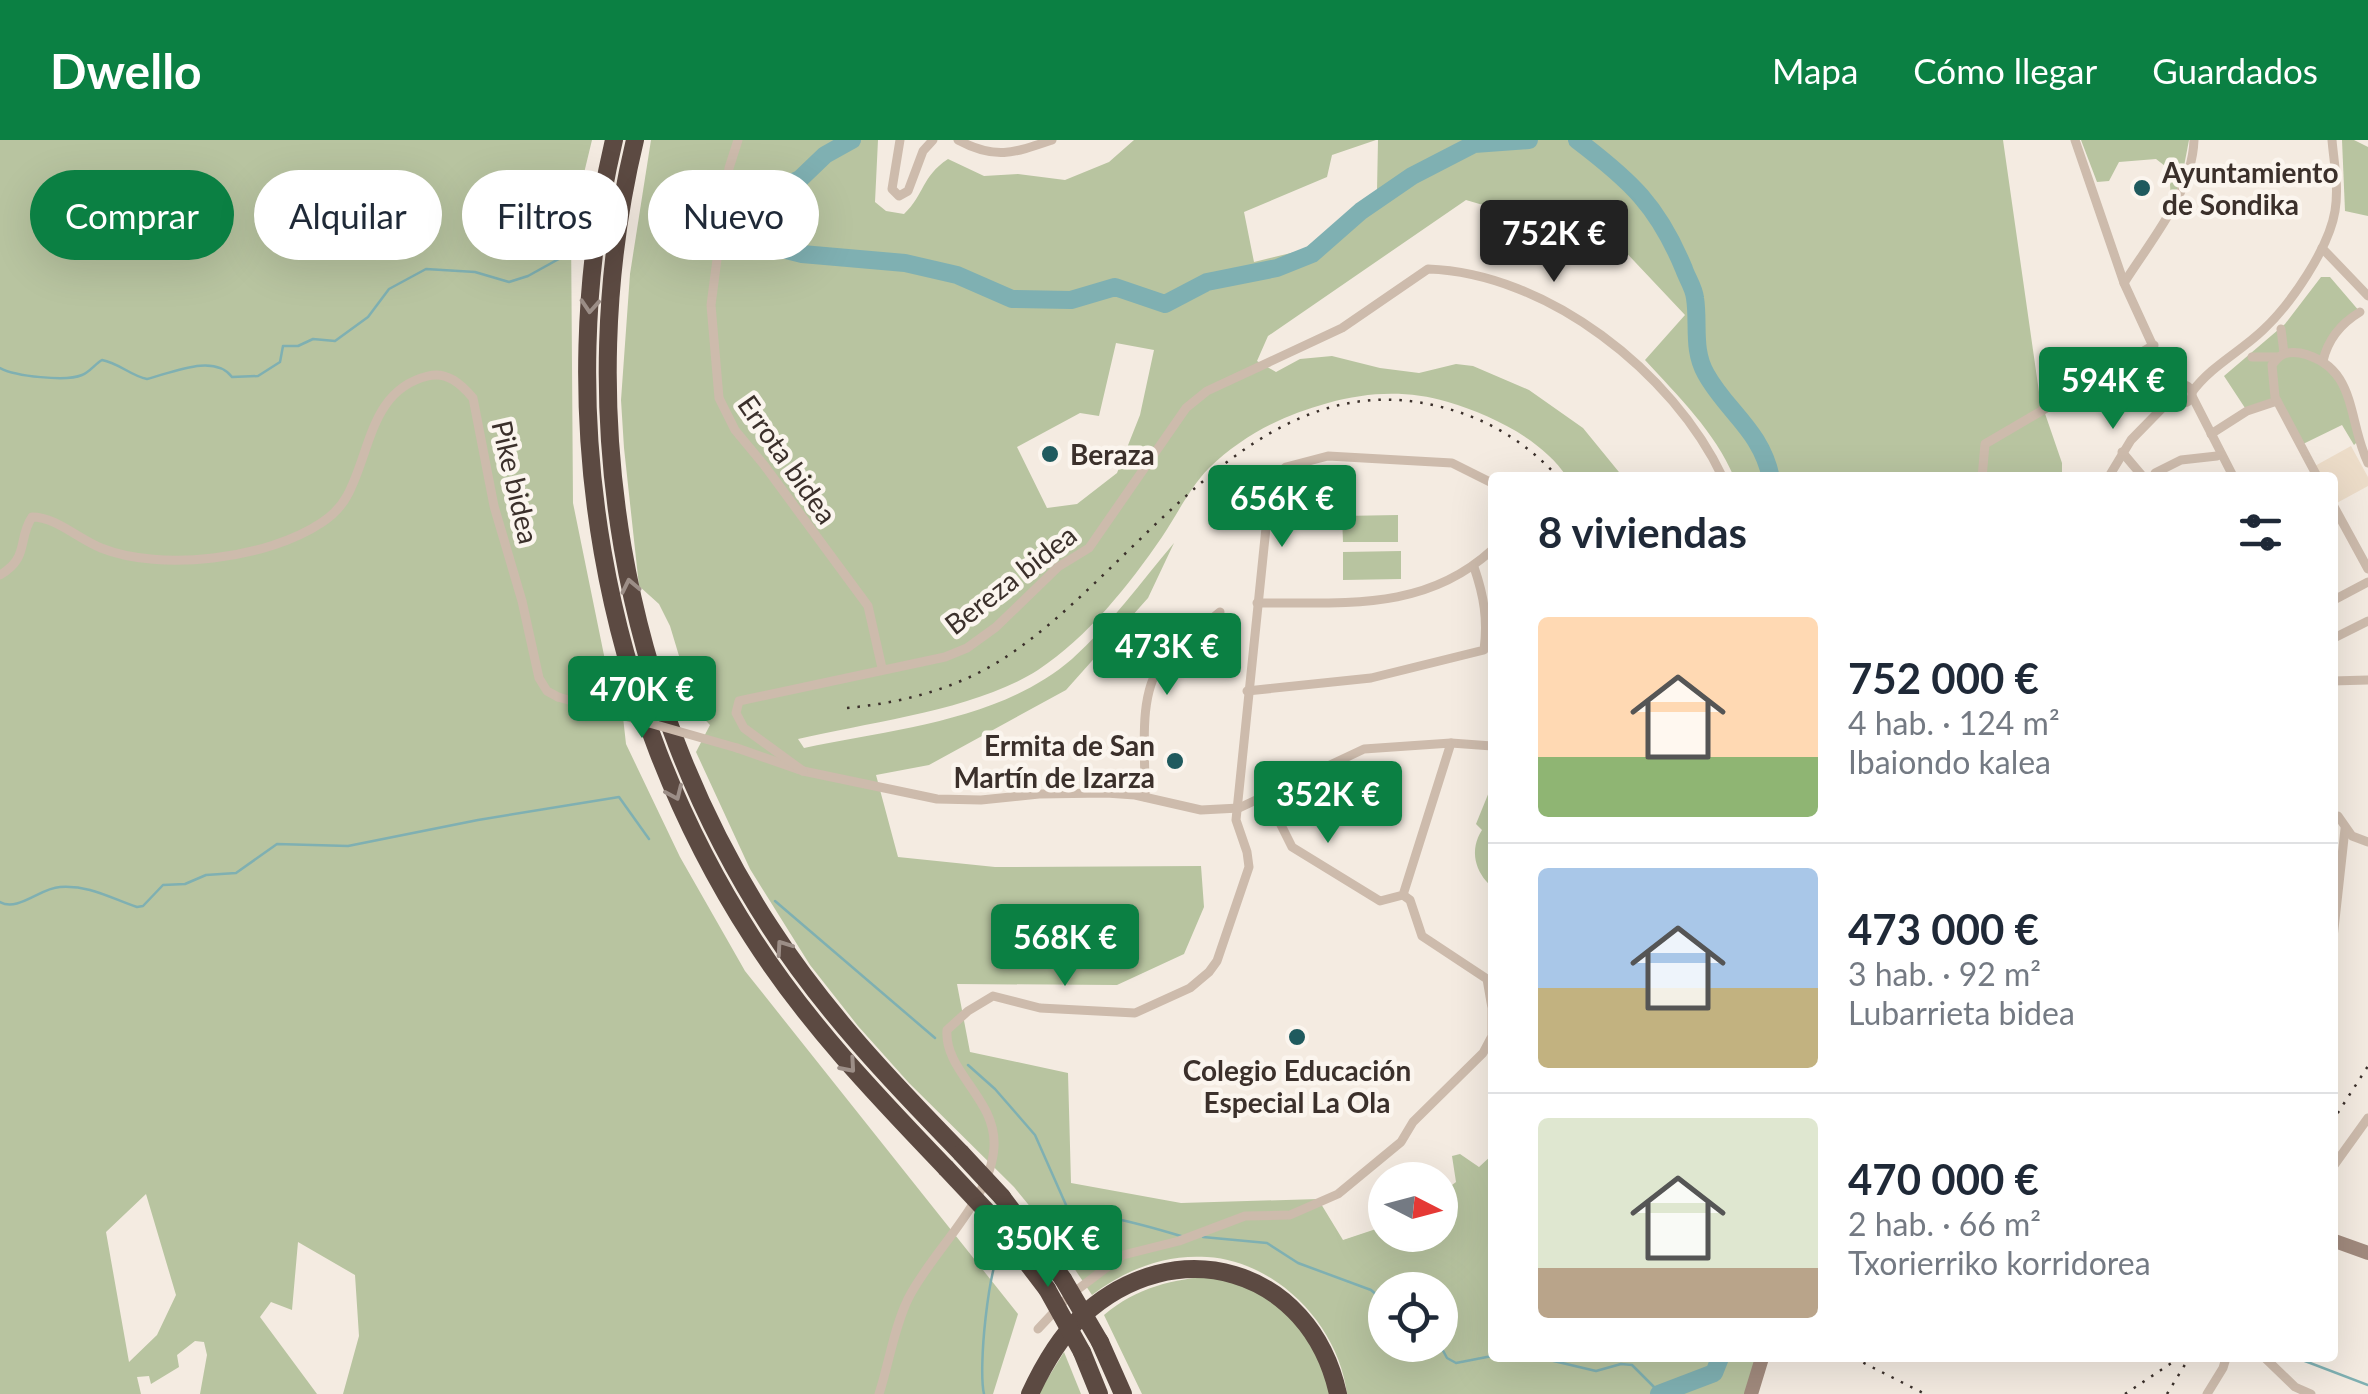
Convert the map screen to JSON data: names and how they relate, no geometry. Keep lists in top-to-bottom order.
{
  "streets": {
    "street": ["Errota bidea", "Pike bidea", "Bereza bidea"]
  },
  "crossings": [
    ["Errota bidea", "Bereza bidea"],
    ["Pike bidea", "Bereza bidea"]
  ],
  "places": [
    "Ayuntamiento de Sondika",
    "Beraza",
    "Ermita de San Martín de Izarza",
    "Colegio Educación Especial La Ola"
  ],
  "north": "right",
  "page": {
    "header": "Dwello",
    "nav": ["Mapa", "Cómo llegar", "Guardados"],
    "chip": [
      "Comprar",
      "Alquilar",
      "Filtros",
      "Nuevo"
    ],
    "price": [
      "752K €",
      "594K €",
      "656K €",
      "473K €",
      "470K €",
      "352K €",
      "568K €",
      "350K €"
    ],
    "heading": "8 viviendas",
    "list": [
      {
        "name": "752 000 €",
        "note": "4 hab. · 124 m² · Ibaiondo kalea"
      },
      {
        "name": "473 000 €",
        "note": "3 hab. · 92 m² · Lubarrieta bidea"
      },
      {
        "name": "470 000 €",
        "note": "2 hab. · 66 m² · Txorierriko korridorea"
      }
    ]
  }
}
